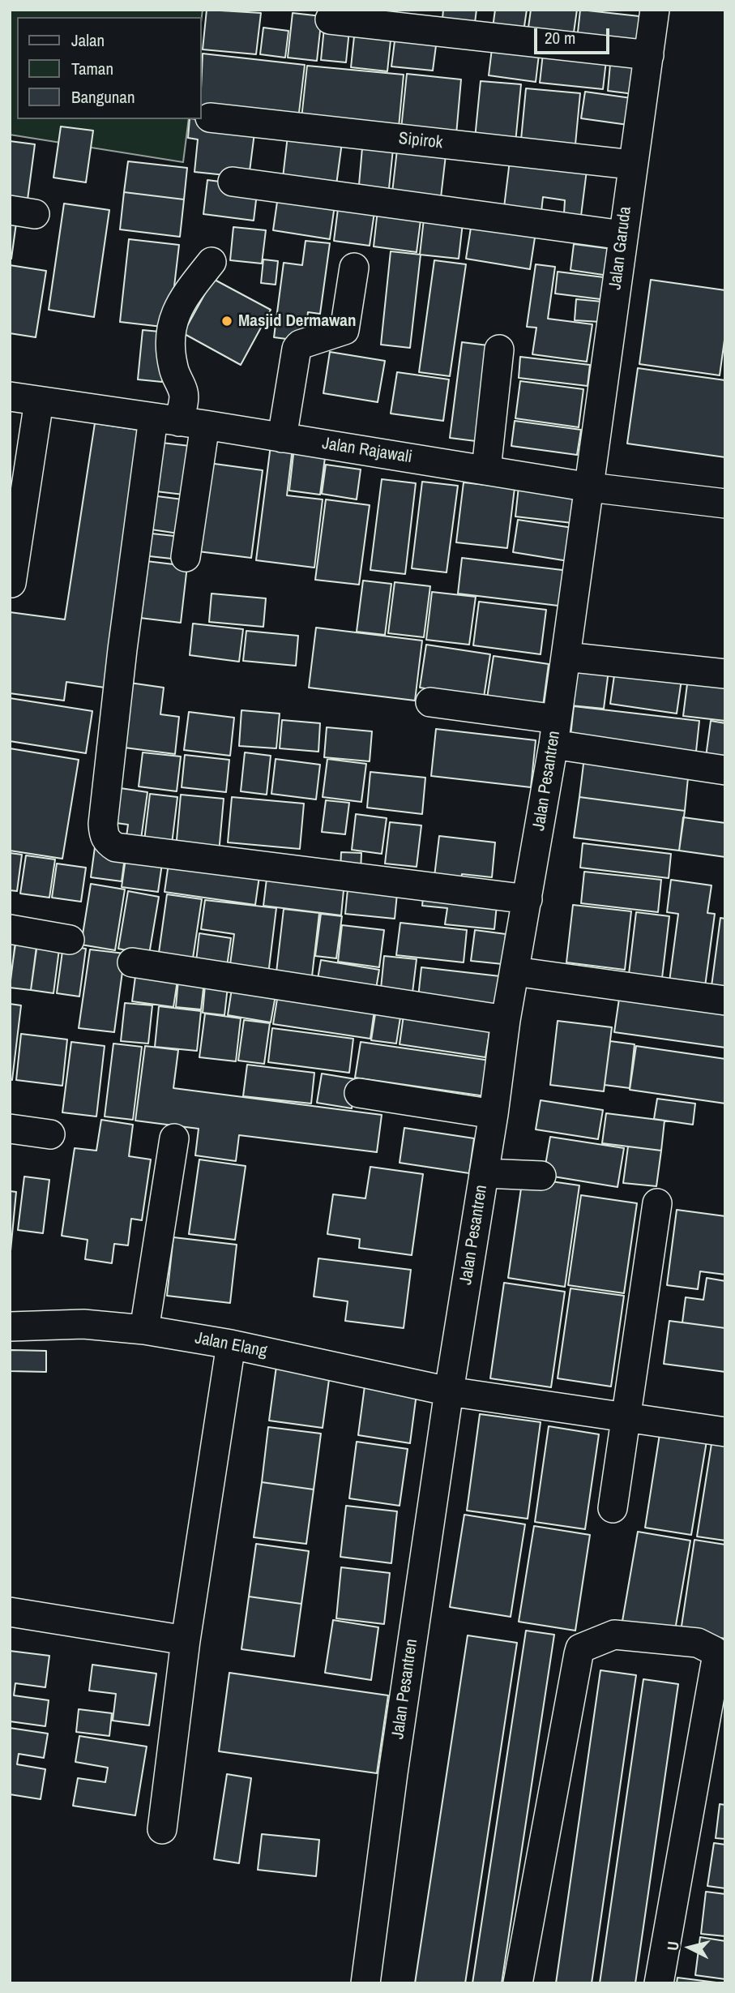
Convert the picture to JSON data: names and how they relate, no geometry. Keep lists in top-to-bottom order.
{
  "streets": {
    "street": [
      "Sipirok",
      "Jalan Garuda",
      "Jalan Rajawali",
      "Jalan Pesantren",
      "Jalan Elang"
    ]
  },
  "crossings": [
    ["Sipirok", "Jalan Garuda"],
    ["Jalan Garuda", "Jalan Rajawali"],
    ["Jalan Garuda", "Jalan Pesantren"],
    ["Jalan Rajawali", "Jalan Pesantren"],
    ["Jalan Pesantren", "Jalan Elang"]
  ],
  "places": ["Masjid Dermawan"],
  "legend": ["Jalan", "Taman", "Bangunan"],
  "scale_bar": "20 m",
  "north": "left"
}
